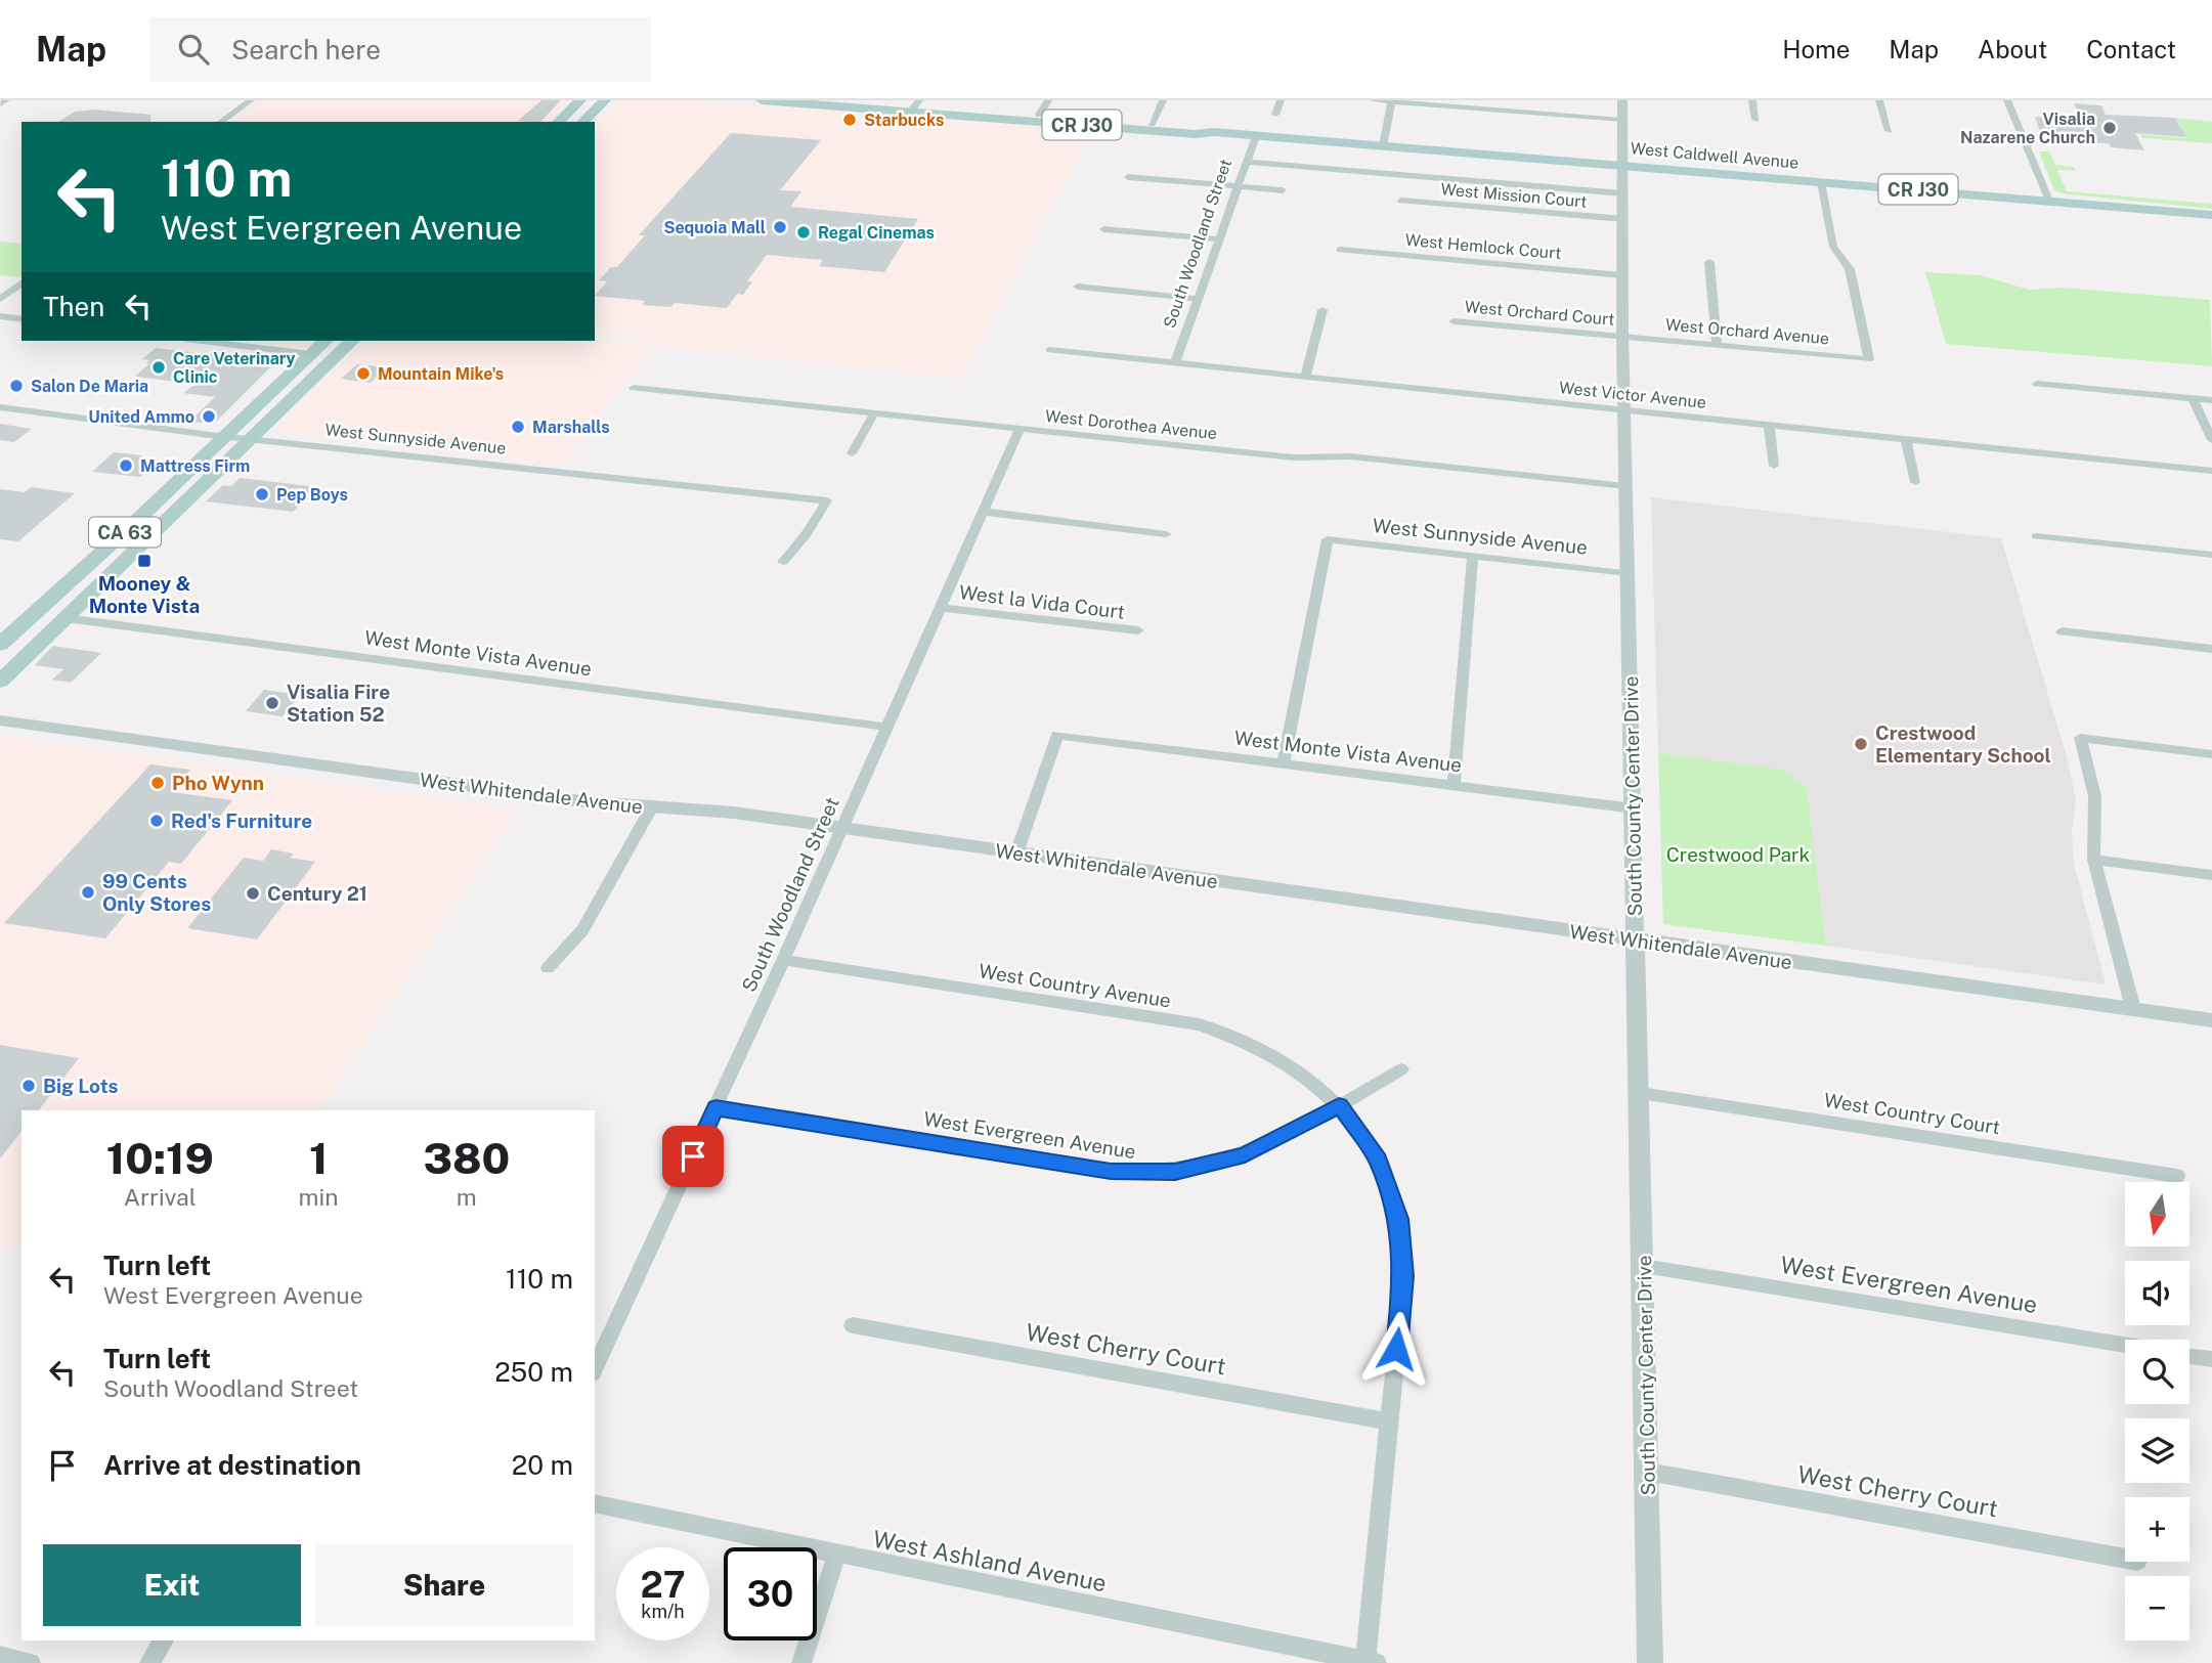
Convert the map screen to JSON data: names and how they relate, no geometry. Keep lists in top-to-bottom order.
{
  "streets": {
    "main road": ["CR J30", "West Caldwell Avenue", "CA 63"],
    "street": [
      "West Mission Court",
      "South Woodland Street",
      "West Hemlock Court",
      "West Orchard Court",
      "West Orchard Avenue",
      "West Victor Avenue",
      "West Dorothea Avenue",
      "West Sunnyside Avenue",
      "West la Vida Court",
      "West Monte Vista Avenue",
      "West Whitendale Avenue",
      "South County Center Drive",
      "West Country Avenue",
      "West Country Court",
      "West Evergreen Avenue",
      "West Cherry Court",
      "West Ashland Avenue"
    ]
  },
  "crossings": [
    ["West Caldwell Avenue", "South Woodland Street"],
    ["West Caldwell Avenue", "West Orchard Avenue"],
    ["West Caldwell Avenue", "South County Center Drive"],
    ["West Mission Court", "South County Center Drive"],
    ["South Woodland Street", "West Victor Avenue"],
    ["South Woodland Street", "West Dorothea Avenue"],
    ["South Woodland Street", "West la Vida Court"],
    ["South Woodland Street", "West Monte Vista Avenue"],
    ["South Woodland Street", "West Whitendale Avenue"],
    ["South Woodland Street", "West Country Avenue"],
    ["South Woodland Street", "West Evergreen Avenue"],
    ["West Hemlock Court", "South County Center Drive"],
    ["West Orchard Court", "West Orchard Avenue"],
    ["West Orchard Court", "South County Center Drive"],
    ["West Orchard Avenue", "South County Center Drive"],
    ["West Victor Avenue", "South County Center Drive"],
    ["West Dorothea Avenue", "South County Center Drive"],
    ["West Sunnyside Avenue", "CA 63"],
    ["West Sunnyside Avenue", "West Monte Vista Avenue"],
    ["West Sunnyside Avenue", "South County Center Drive"],
    ["CA 63", "West Monte Vista Avenue"],
    ["West Monte Vista Avenue", "West Whitendale Avenue"],
    ["West Monte Vista Avenue", "South County Center Drive"],
    ["West Whitendale Avenue", "South County Center Drive"],
    ["South County Center Drive", "West Country Court"],
    ["South County Center Drive", "West Evergreen Avenue"],
    ["South County Center Drive", "West Cherry Court"],
    ["West Country Avenue", "West Evergreen Avenue"],
    ["West Country Avenue", "West Cherry Court"],
    ["West Country Avenue", "West Ashland Avenue"]
  ],
  "parks": ["Crestwood Park"],
  "places": {
    "other": [
      "Starbucks",
      "Visalia Nazarene Church",
      "Sequoia Mall",
      "Regal Cinemas",
      "Care Veterinary Clinic",
      "Mountain Mike's",
      "Salon De Maria",
      "United Ammo",
      "Marshalls",
      "Mattress Firm",
      "Pep Boys",
      "Visalia Fire Station 52",
      "Crestwood Elementary School",
      "Pho Wynn",
      "Red's Furniture",
      "99 Cents Only Stores",
      "Century 21",
      "Big Lots"
    ],
    "transit": ["Mooney & Monte Vista"]
  },
  "north": "bottom",
  "page": {
    "header": "Map",
    "search": "Search here",
    "nav": [
      "Home",
      "Map",
      "About",
      "Contact"
    ],
    "turn": ["110 m", "West Evergreen Avenue"],
    "then": "Then",
    "eta": [
      "10:19",
      "Arrival",
      "1",
      "min",
      "380",
      "m"
    ],
    "map_buttons": ["+", "−"],
    "list": [
      {
        "name": "Turn left",
        "note": "West Evergreen Avenue",
        "value": "110 m"
      },
      {
        "name": "Turn left",
        "note": "South Woodland Street",
        "value": "250 m"
      },
      {
        "name": "Arrive at destination",
        "value": "20 m"
      }
    ],
    "buttons": ["Exit", "Share"],
    "speed": "27 km/h",
    "limit": "30"
  }
}
